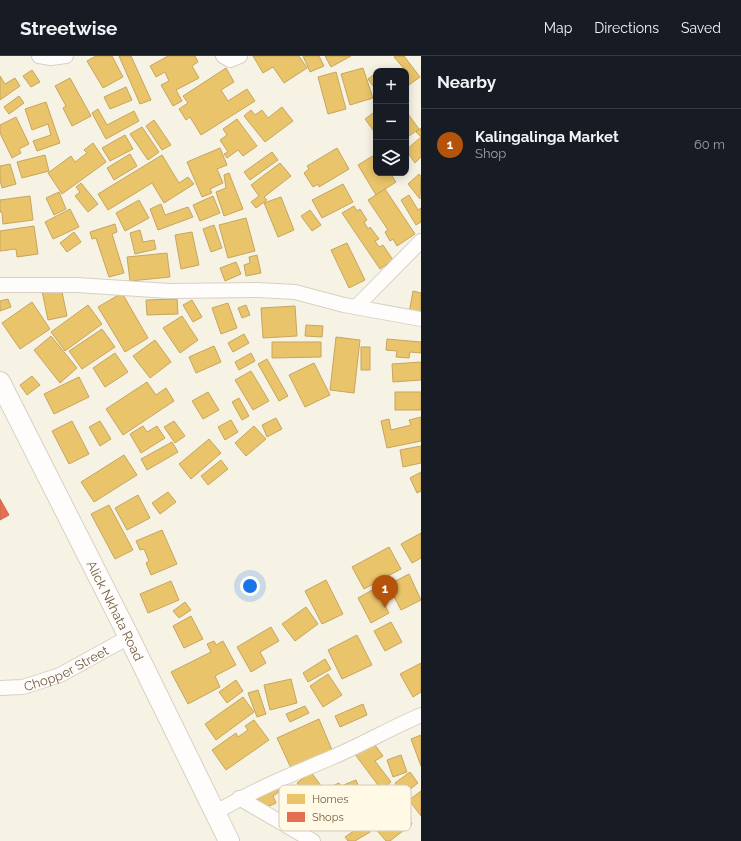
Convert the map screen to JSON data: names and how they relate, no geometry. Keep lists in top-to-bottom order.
{
  "streets": {
    "main road": ["Alick Nkhata Road"],
    "street": ["Chopper Street"]
  },
  "crossings": [
    ["Alick Nkhata Road", "Chopper Street"]
  ],
  "legend": ["Homes", "Shops"],
  "page": {
    "header": "Streetwise",
    "nav": ["Map", "Directions", "Saved"],
    "heading": "Nearby",
    "map_buttons": ["+", "−"],
    "list": [
      {
        "mark": "1",
        "name": "Kalingalinga Market",
        "note": "Shop",
        "value": "60 m"
      }
    ],
    "pins": "1"
  }
}
